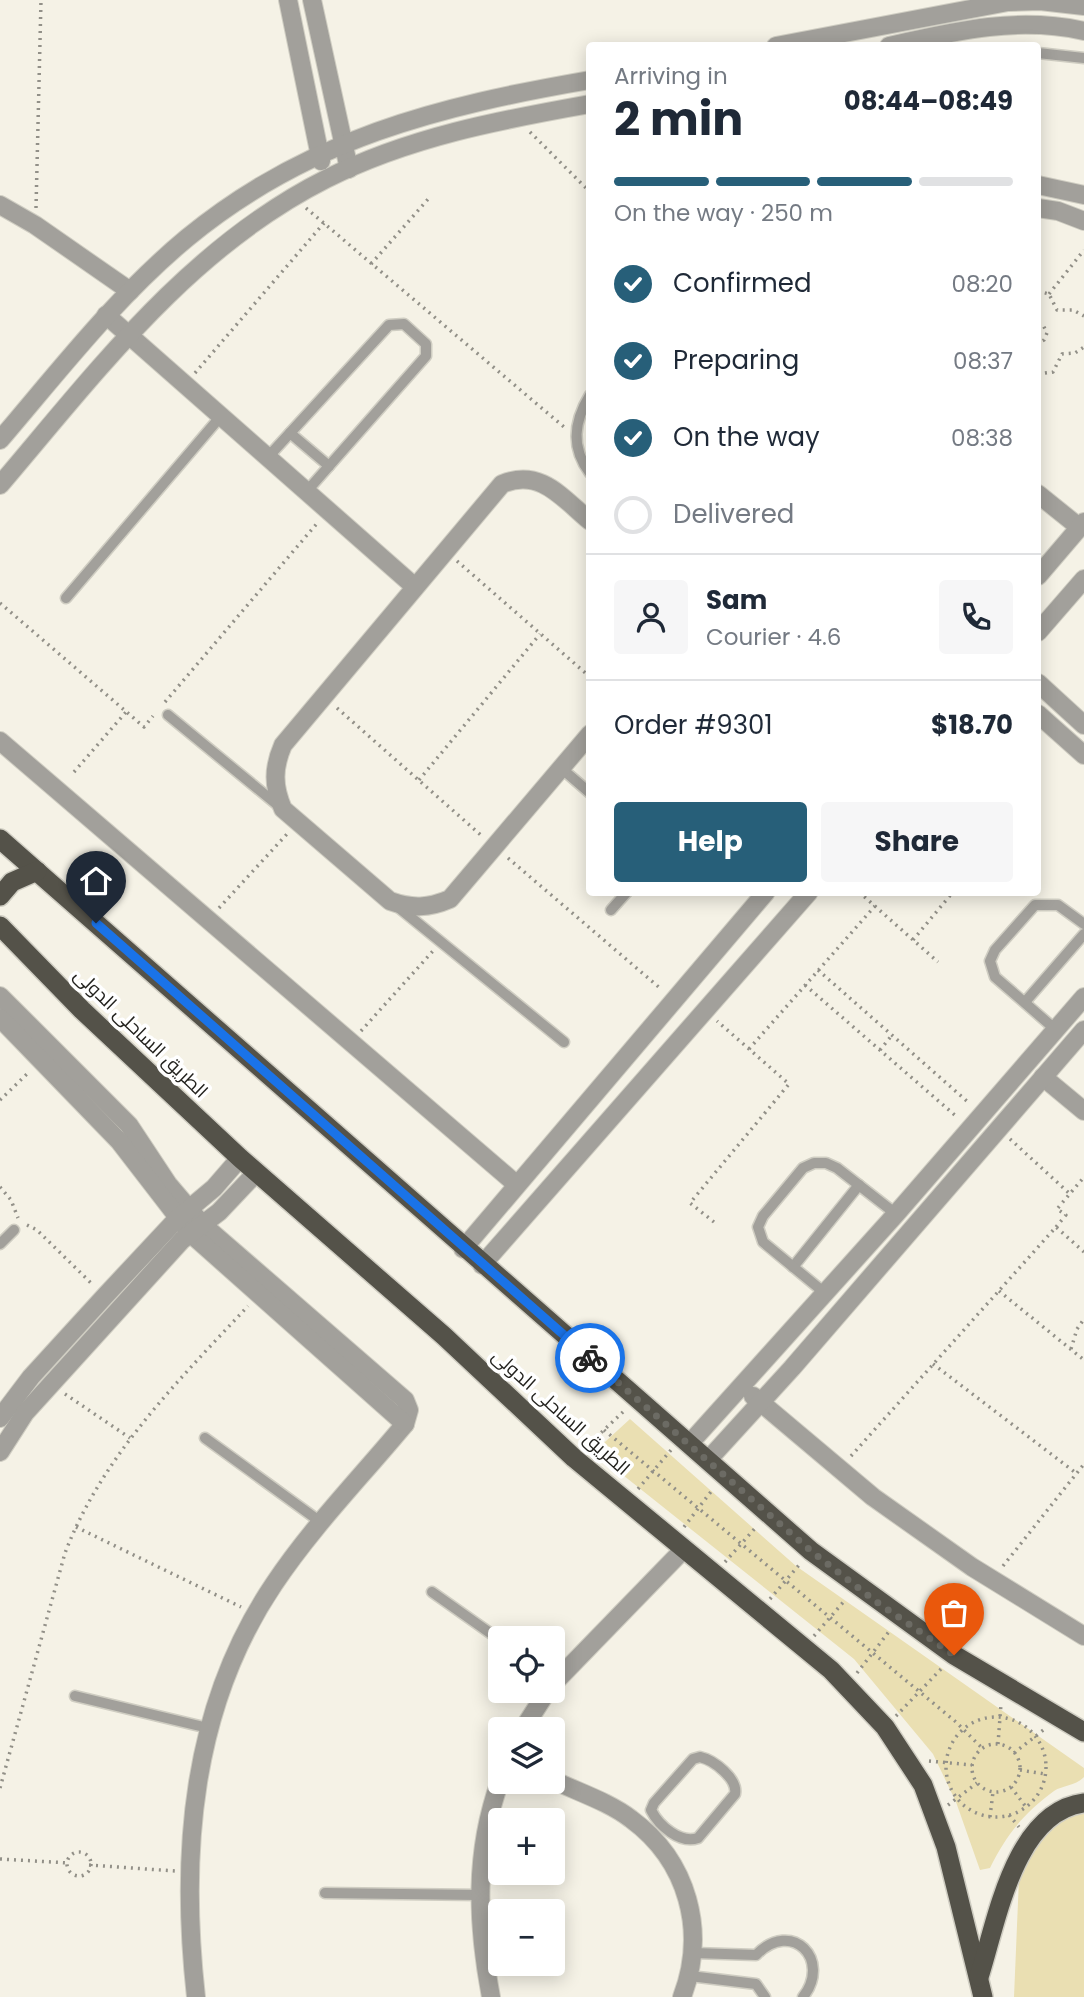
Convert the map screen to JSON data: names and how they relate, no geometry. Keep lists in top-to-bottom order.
{
  "streets": {
    "highway": ["الطريق الساحلى الدولى"]
  },
  "page": {
    "heading": ["2 min", "Arriving in", "08:44–08:49"],
    "panel": [
      "Sam",
      "Courier · 4.6",
      "Order #9301",
      "$18.70"
    ],
    "bar": "On the way · 250 m",
    "list": [
      ["Confirmed", "08:20"],
      ["Preparing", "08:37"],
      ["On the way", "08:38"],
      "Delivered"
    ],
    "buttons": ["Help", "Share"],
    "map_buttons": ["+", "−"]
  }
}
